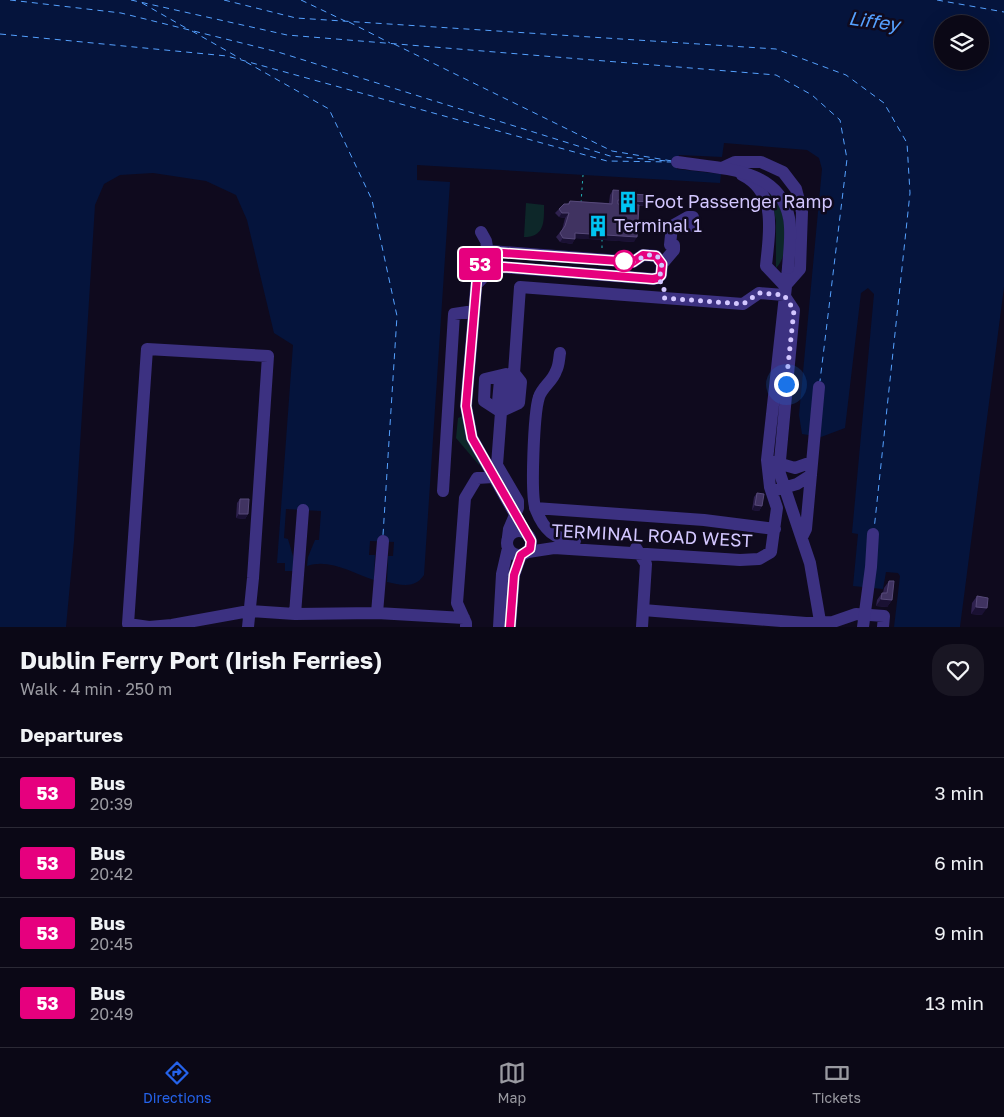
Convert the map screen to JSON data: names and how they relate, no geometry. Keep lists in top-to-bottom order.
{
  "streets": {
    "street": ["TERMINAL ROAD WEST"]
  },
  "water": ["Liffey"],
  "places": {
    "building": ["Foot Passenger Ramp", "Terminal 1"]
  },
  "lines": ["bus line 53"],
  "page": {
    "on_map": "53",
    "heading": [
      ["Dublin Ferry Port (Irish Ferries)", "Walk · 4 min · 250 m"],
      "Departures"
    ],
    "list": [
      {
        "mark": "53",
        "name": "Bus",
        "note": "20:39",
        "value": "3 min"
      },
      {
        "mark": "53",
        "name": "Bus",
        "note": "20:42",
        "value": "6 min"
      },
      {
        "mark": "53",
        "name": "Bus",
        "note": "20:45",
        "value": "9 min"
      },
      {
        "mark": "53",
        "name": "Bus",
        "note": "20:49",
        "value": "13 min"
      }
    ],
    "tabs": ["Directions", "Map", "Tickets"]
  }
}
